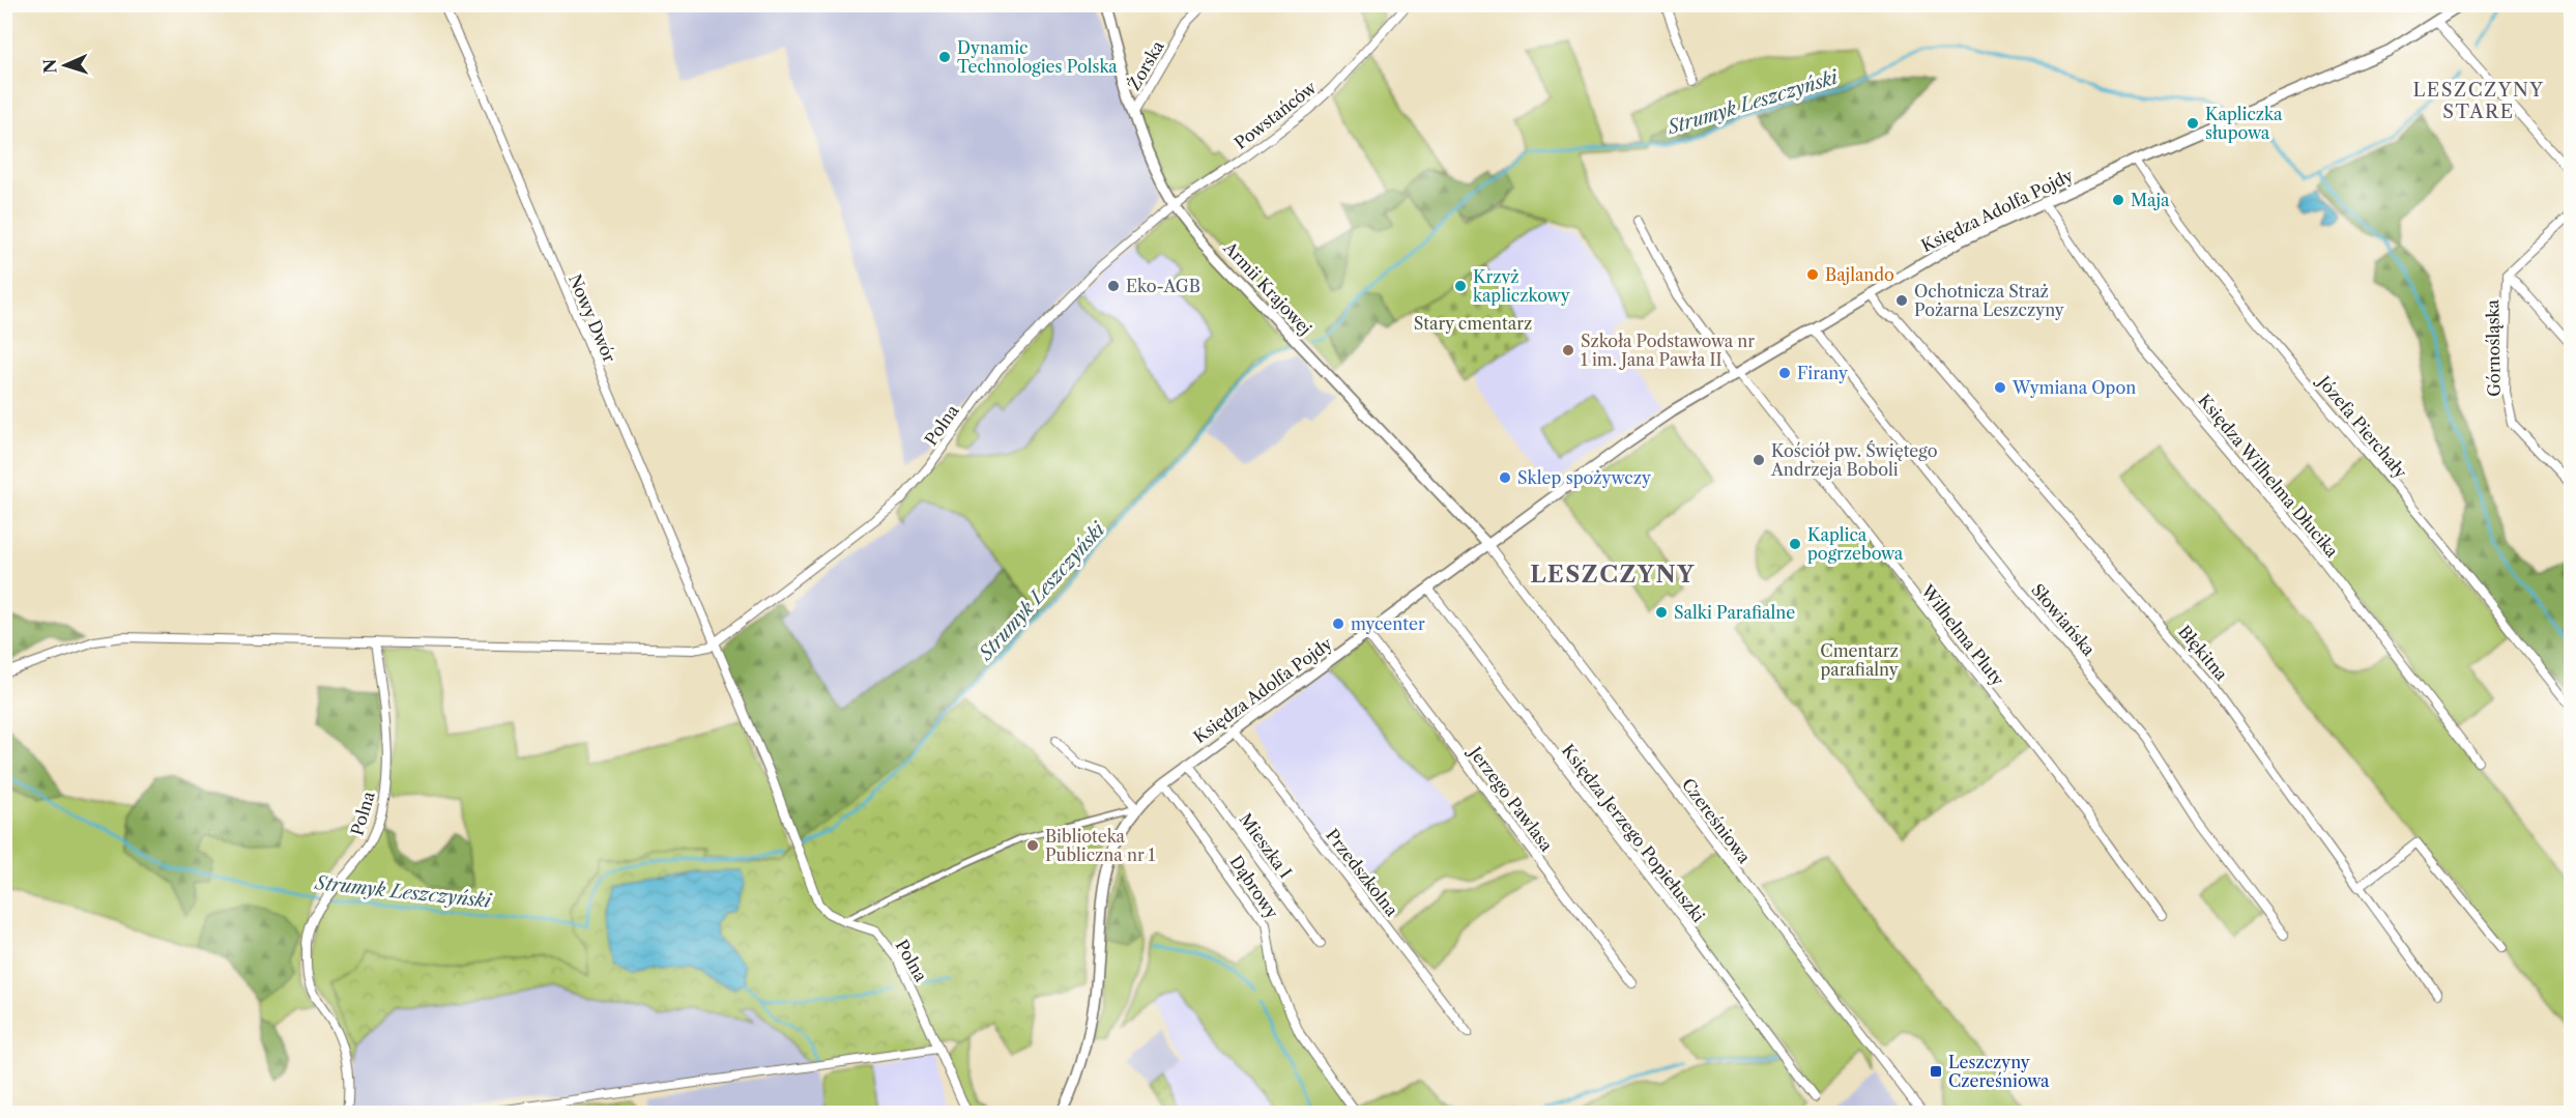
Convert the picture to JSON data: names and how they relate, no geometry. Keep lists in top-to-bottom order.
{
  "streets": {
    "street": [
      "Żorska",
      "Powstańców",
      "Księdza Adolfa Pojdy",
      "Armii Krajowej",
      "Nowy Dwór",
      "Górnośląska",
      "Polna",
      "Józefa Pierchały",
      "Księdza Wilhelma Dłucika",
      "Słowiańska",
      "Wilhelma Pluty",
      "Błękitna",
      "Jerzego Pawlasa",
      "Czereśniowa",
      "Księdza Jerzego Popiełuszki",
      "Mieszka I",
      "Przedszkolna",
      "Dąbrowy"
    ]
  },
  "crossings": [
    ["Żorska", "Armii Krajowej"],
    ["Powstańców", "Armii Krajowej"],
    ["Powstańców", "Polna"],
    ["Księdza Adolfa Pojdy", "Armii Krajowej"],
    ["Księdza Adolfa Pojdy", "Józefa Pierchały"],
    ["Księdza Adolfa Pojdy", "Księdza Wilhelma Dłucika"],
    ["Księdza Adolfa Pojdy", "Słowiańska"],
    ["Księdza Adolfa Pojdy", "Wilhelma Pluty"],
    ["Księdza Adolfa Pojdy", "Błękitna"],
    ["Księdza Adolfa Pojdy", "Jerzego Pawlasa"],
    ["Księdza Adolfa Pojdy", "Czereśniowa"],
    ["Księdza Adolfa Pojdy", "Księdza Jerzego Popiełuszki"],
    ["Księdza Adolfa Pojdy", "Mieszka I"],
    ["Księdza Adolfa Pojdy", "Przedszkolna"],
    ["Księdza Adolfa Pojdy", "Dąbrowy"],
    ["Armii Krajowej", "Polna"],
    ["Armii Krajowej", "Czereśniowa"],
    ["Nowy Dwór", "Polna"]
  ],
  "districts": ["LESZCZYNY STARE", "LESZCZYNY"],
  "water": ["Strumyk Leszczyński"],
  "parks": ["Stary cmentarz", "Cmentarz parafialny"],
  "places": {
    "other": [
      "Dynamic Technologies Polska",
      "Kapliczka słupowa",
      "Maja",
      "Bajlando",
      "Eko-AGB",
      "Krzyż kapliczkowy",
      "Ochotnicza Straż Pożarna Leszczyny",
      "Szkoła Podstawowa nr 1 im. Jana Pawła II",
      "Firany",
      "Wymiana Opon",
      "Kościół pw. Świętego Andrzeja Boboli",
      "Sklep spożywczy",
      "Kaplica pogrzebowa",
      "Salki Parafialne",
      "mycenter",
      "Biblioteka Publiczna nr 1"
    ],
    "transit": ["Leszczyny Czereśniowa"]
  },
  "north": "left"
}
